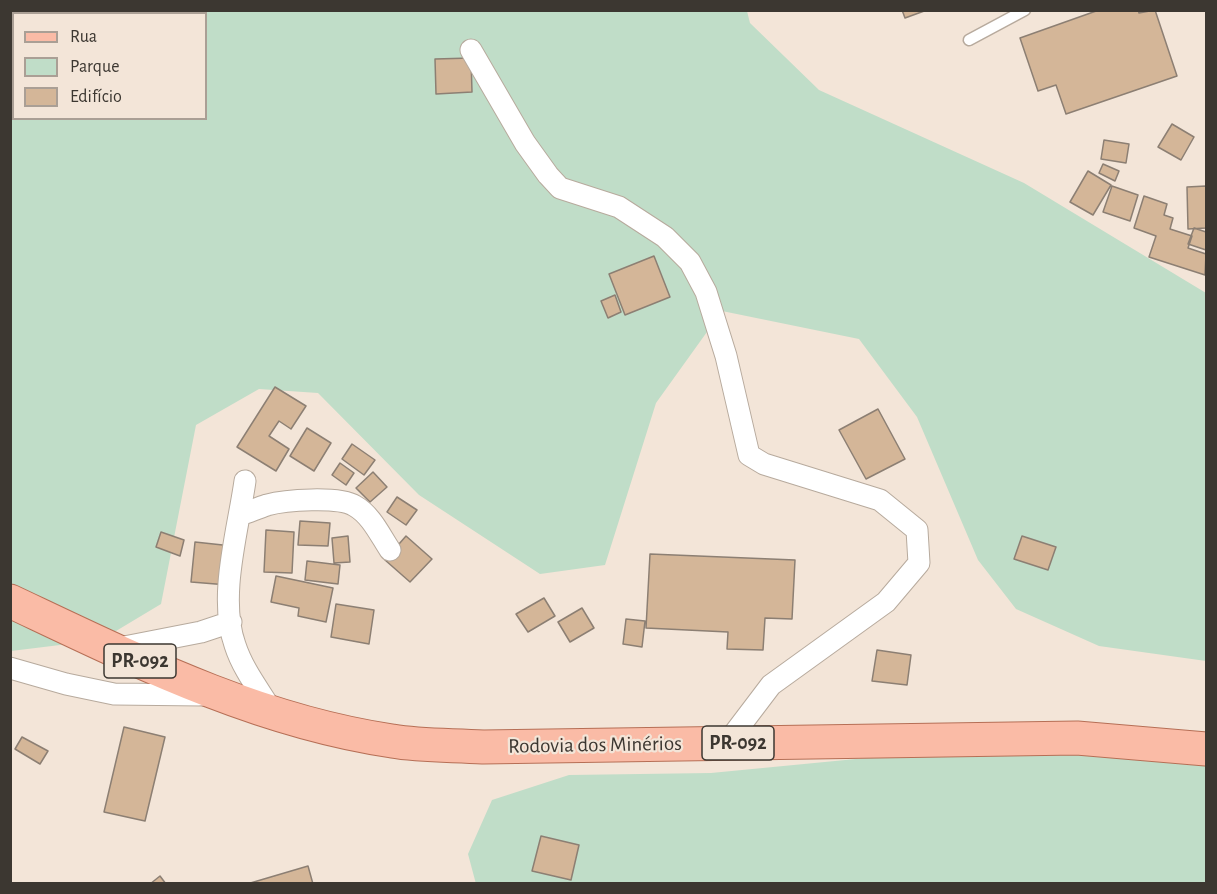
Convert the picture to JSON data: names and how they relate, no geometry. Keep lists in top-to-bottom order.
{
  "streets": {
    "main road": ["PR-092", "Rodovia dos Minérios"]
  },
  "legend": ["Rua", "Parque", "Edifício"]
}
